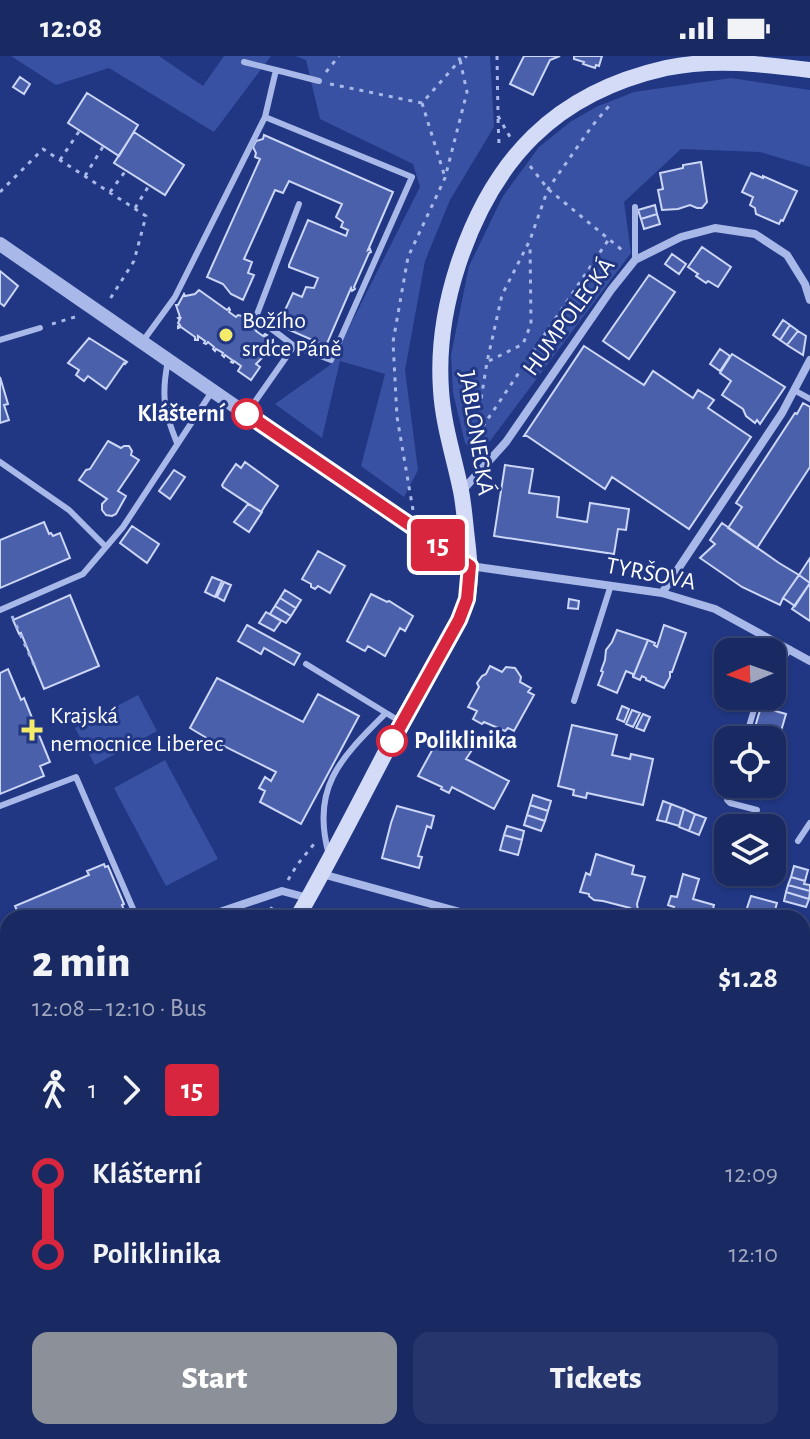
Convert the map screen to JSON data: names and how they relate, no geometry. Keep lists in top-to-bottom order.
{
  "streets": {
    "main road": ["JABLONECKÁ"],
    "street": ["HUMPOLECKÁ", "TYRŠOVA"]
  },
  "crossings": [
    ["HUMPOLECKÁ", "JABLONECKÁ"],
    ["JABLONECKÁ", "TYRŠOVA"]
  ],
  "places": {
    "other": ["Božího srdce Páně", "Klášterní", "Poliklinika"],
    "health": ["Krajská nemocnice Liberec"]
  },
  "lines": ["bus line 15"],
  "north": "left",
  "page": {
    "status": "12:08",
    "on_map": "15",
    "heading": ["2 min", "12:08 – 12:10 · Bus", "$1.28"],
    "legs": ["1", "15"],
    "list": [
      {
        "name": "Klášterní",
        "value": "12:09"
      },
      {
        "name": "Poliklinika",
        "value": "12:10"
      }
    ],
    "buttons": ["Start", "Tickets"]
  }
}
